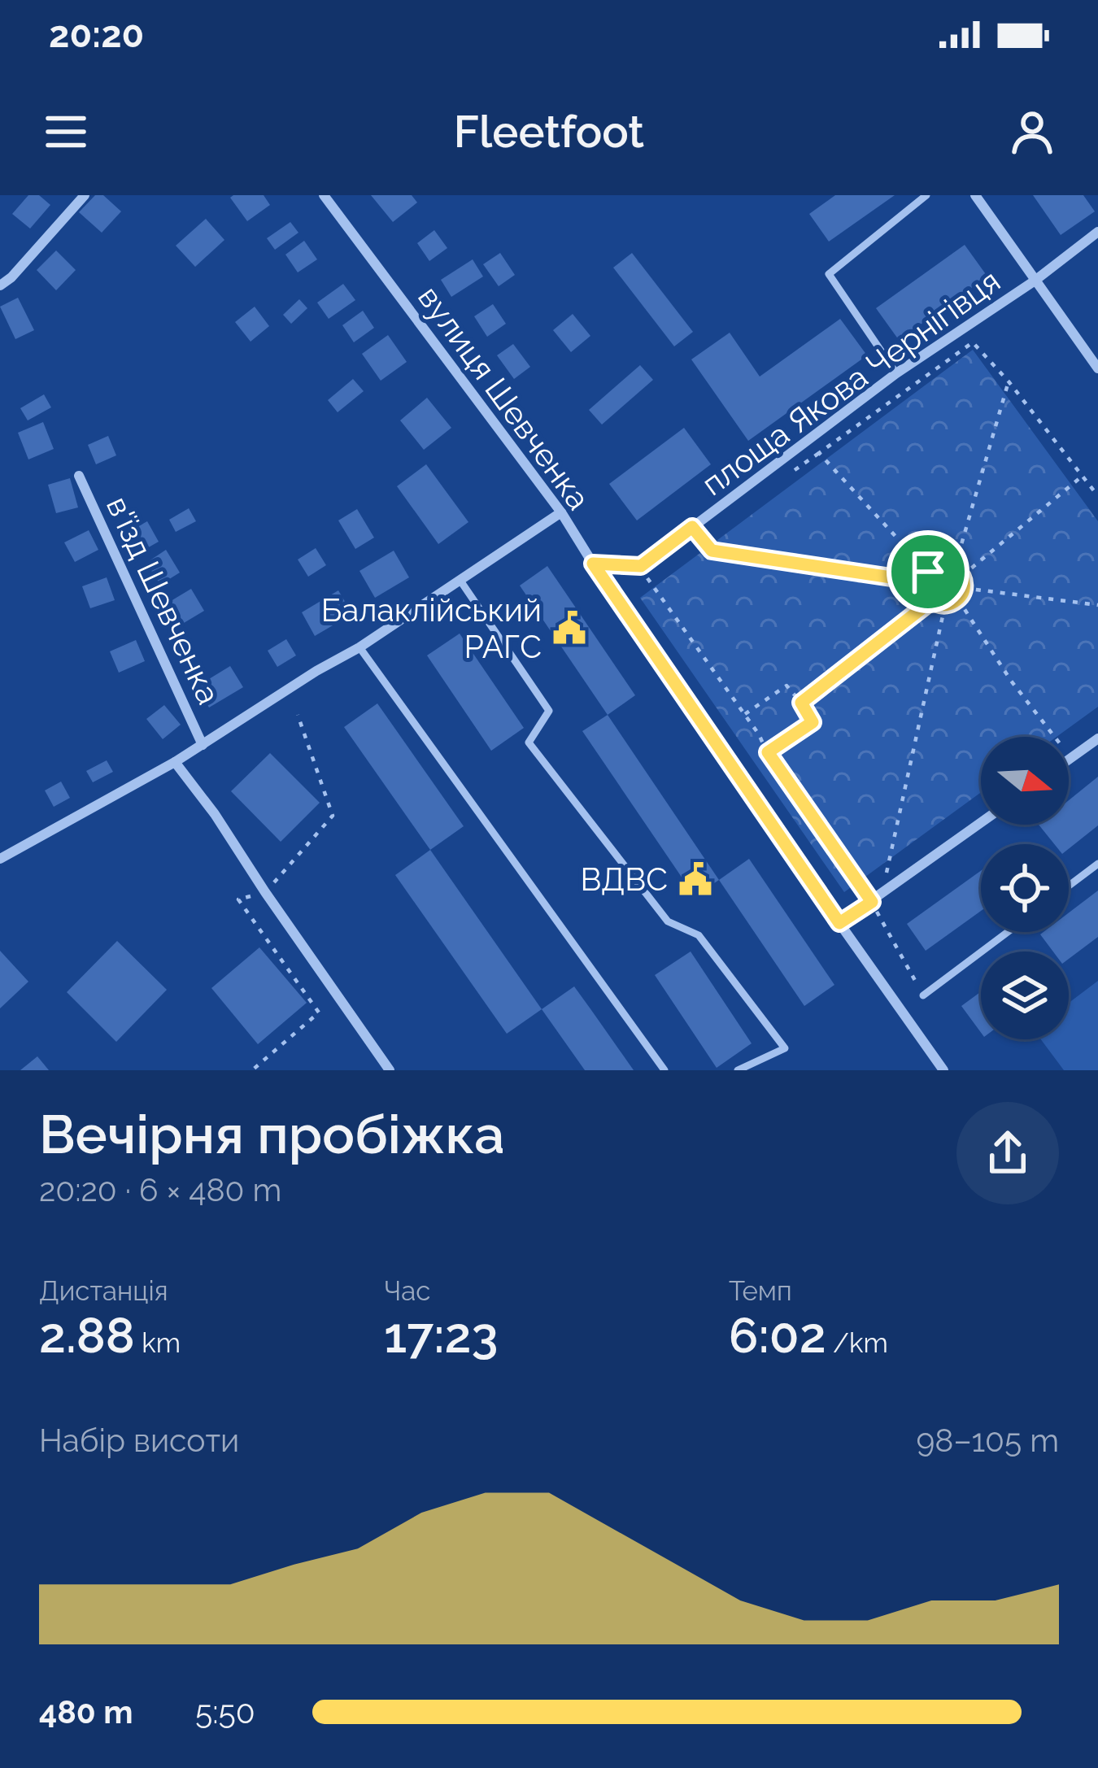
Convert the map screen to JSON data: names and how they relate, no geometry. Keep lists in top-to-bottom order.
{
  "streets": {
    "street": ["площа Якова Чернігівця", "вулиця Шевченка", "в'їзд Шевченка"]
  },
  "places": {
    "public building": ["Балаклійський РАГС", "ВДВС"]
  },
  "north": "right",
  "page": {
    "status": "20:20",
    "header": "Fleetfoot",
    "heading": ["Вечірня пробіжка", "20:20 · 6 × 480 m"],
    "stats": [
      ["Дистанція", "2.88 km"],
      ["Час", "17:23"],
      ["Темп", "6:02 /km"]
    ],
    "chart": ["Набір висоти", "98–105 m"],
    "list": [
      {
        "name": "480 m",
        "note": "5:50"
      }
    ]
  }
}
